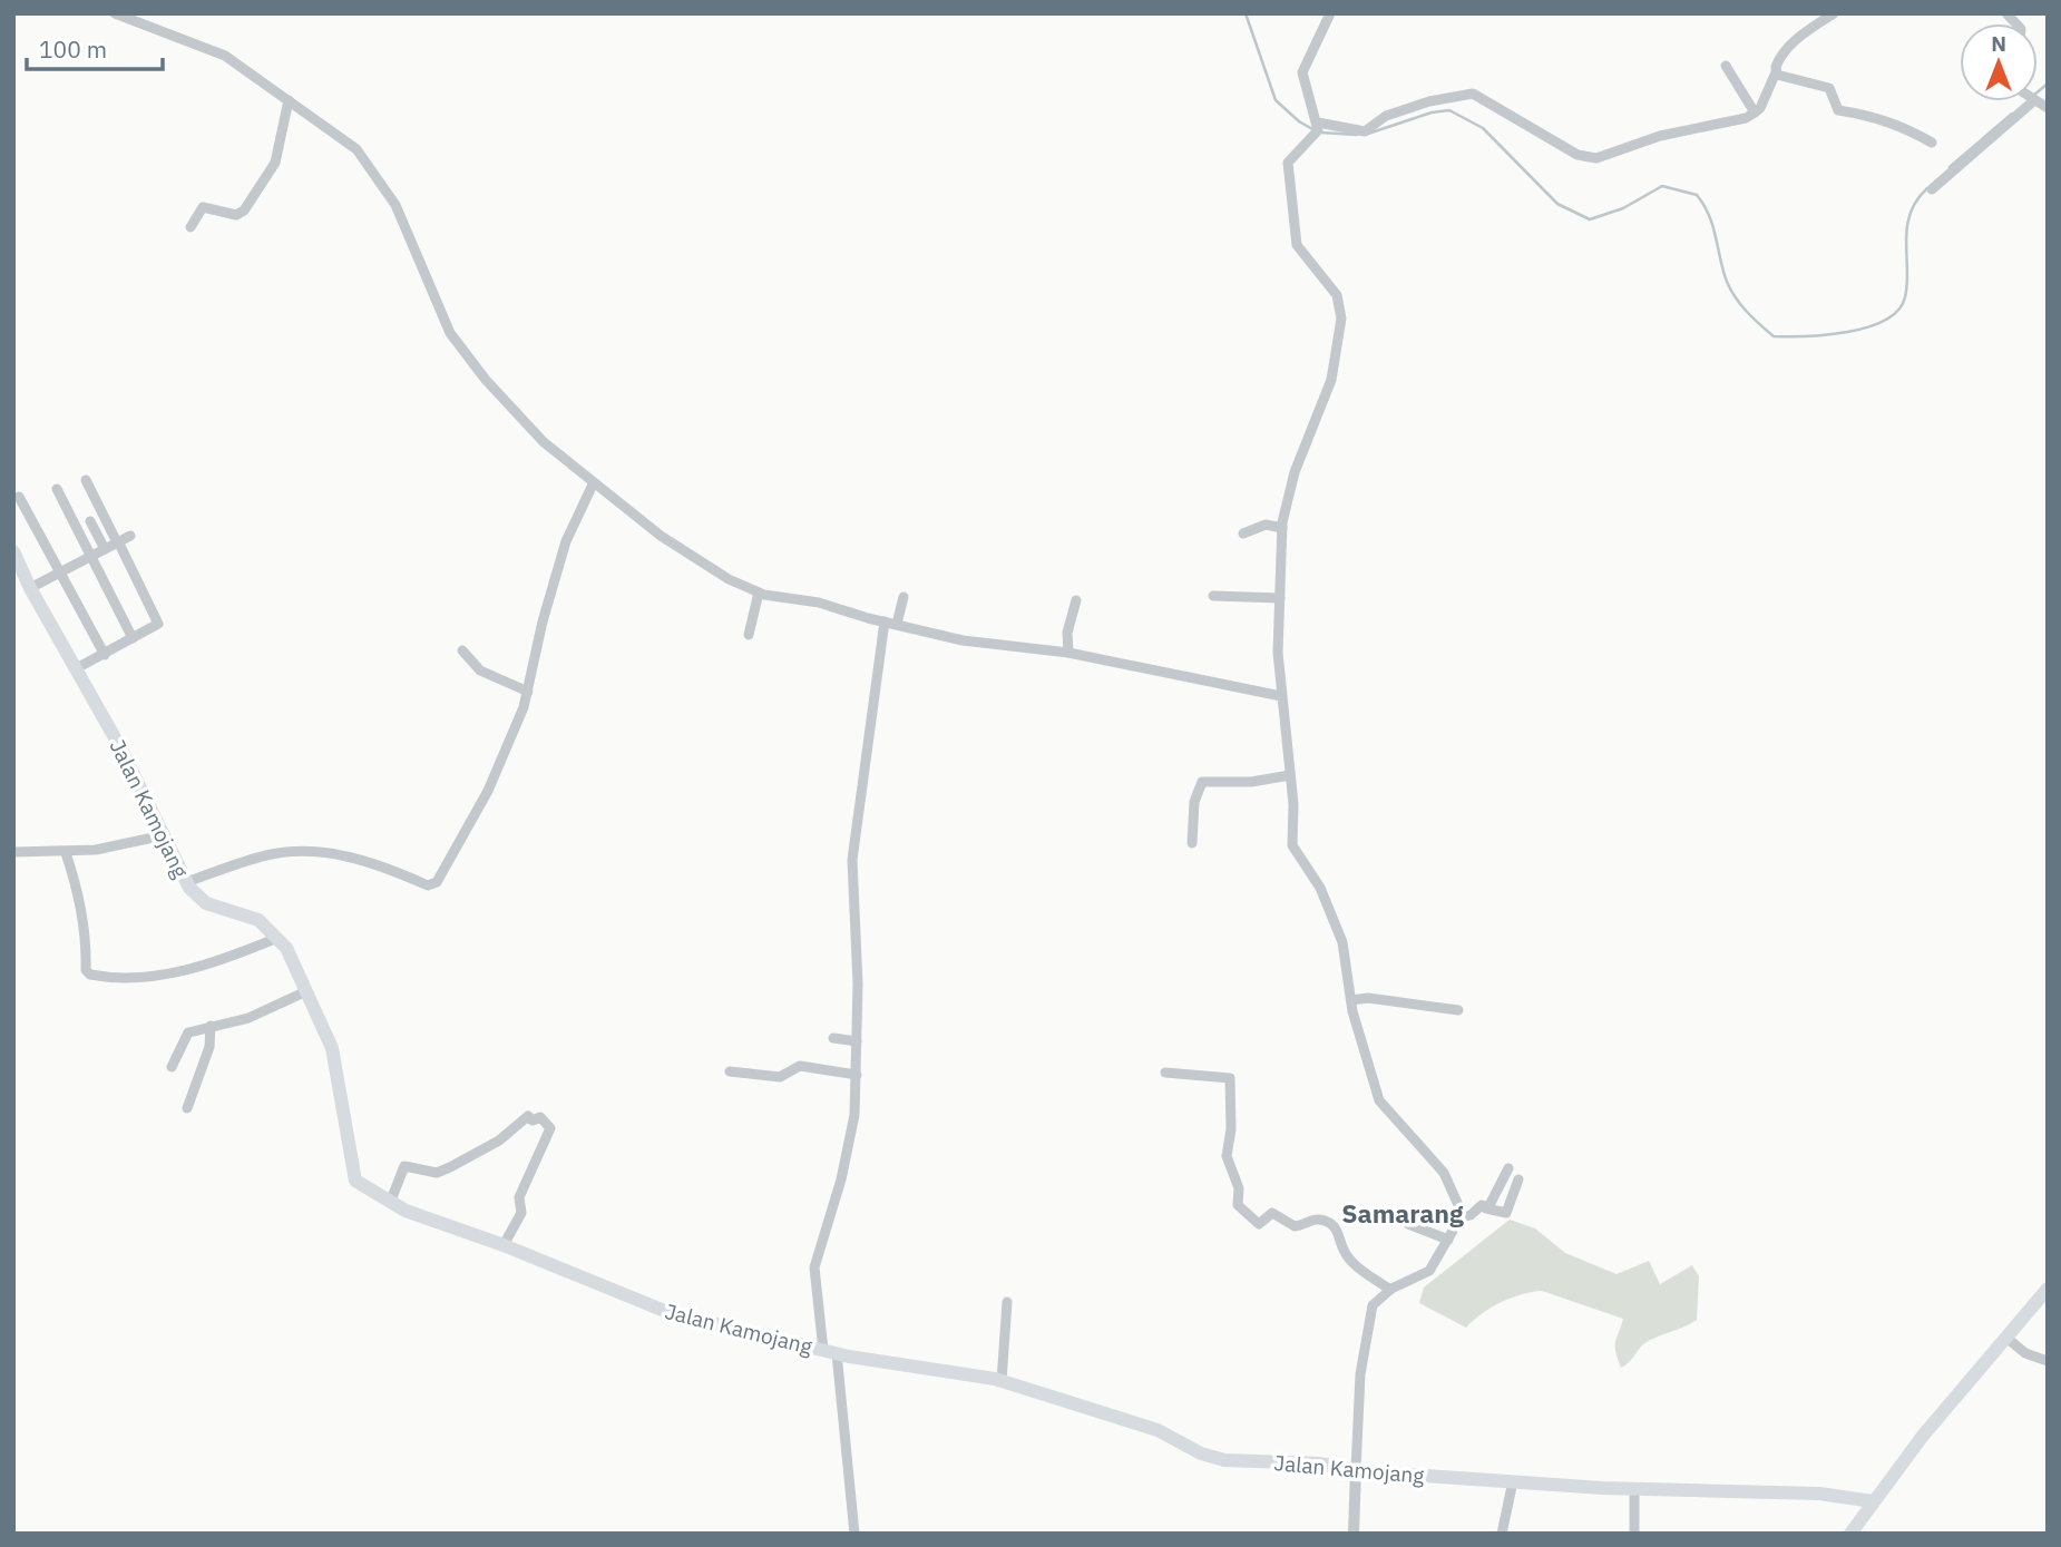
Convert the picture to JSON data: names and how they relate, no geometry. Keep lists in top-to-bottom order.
{
  "streets": {
    "main road": ["Jalan Kamojang"]
  },
  "districts": ["Samarang"],
  "scale_bar": "100 m",
  "north": "top"
}
